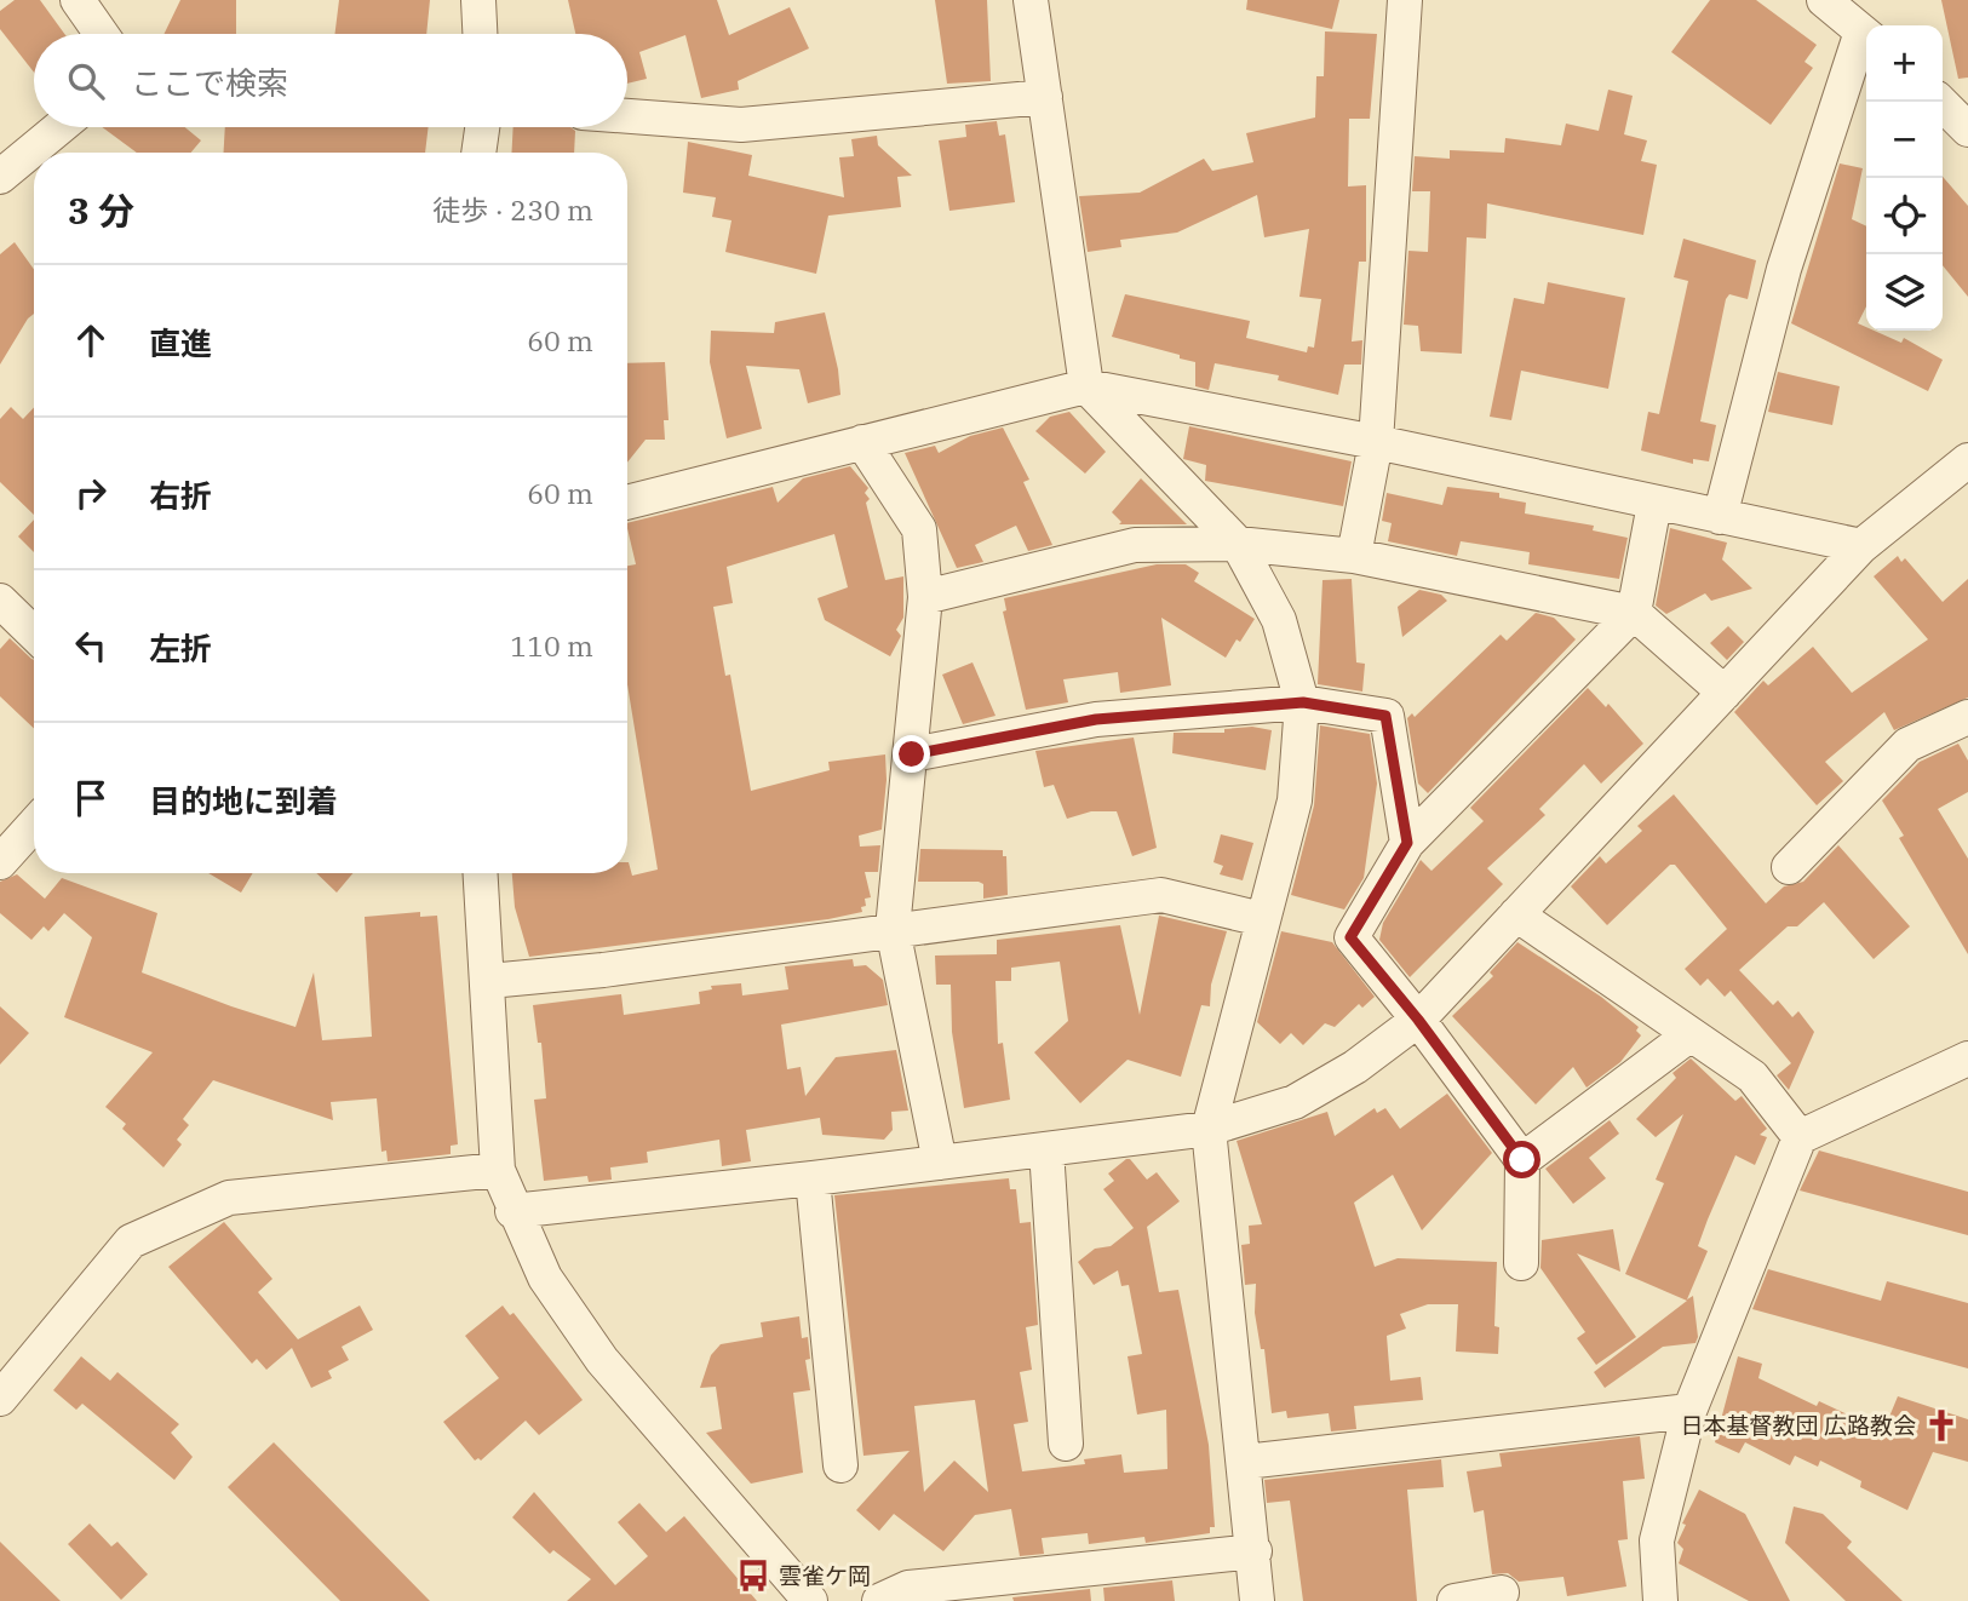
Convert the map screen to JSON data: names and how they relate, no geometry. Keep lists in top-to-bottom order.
{
  "places": {
    "church": ["日本基督教団 広路教会"],
    "bus stop": ["雲雀ケ岡"]
  },
  "page": {
    "map_buttons": ["+", "−"],
    "search": "ここで検索",
    "heading": ["3 分", "徒歩 · 230 m"],
    "list": [
      ["直進", "60 m"],
      ["右折", "60 m"],
      ["左折", "110 m"],
      "目的地に到着"
    ]
  }
}
